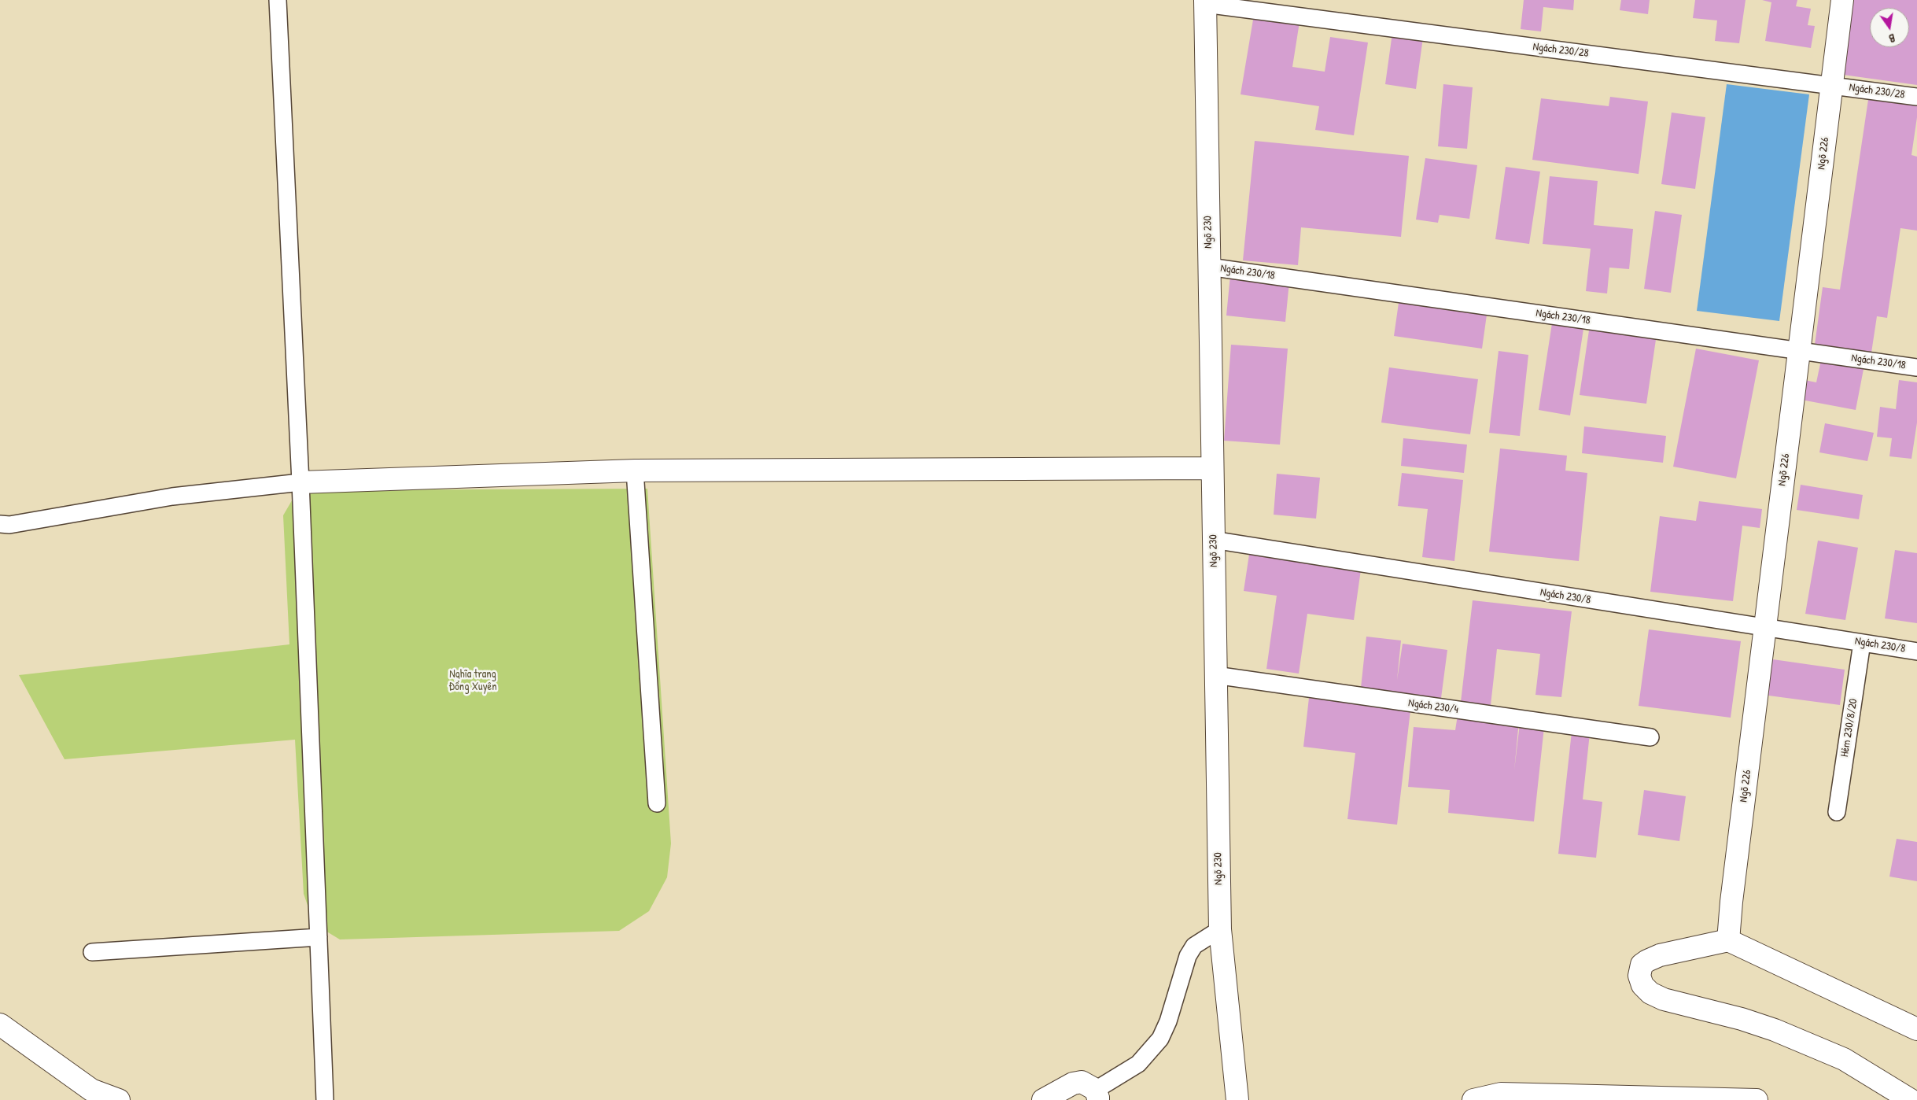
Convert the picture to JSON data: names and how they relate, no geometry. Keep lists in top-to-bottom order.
{
  "streets": {
    "street": ["Ngõ 226", "Ngõ 230"],
    "lane": [
      "Ngách 230/28",
      "Ngách 230/18",
      "Ngách 230/8",
      "Ngách 230/4",
      "Hẻm 230/8/20"
    ]
  },
  "crossings": [
    ["Ngách 230/28", "Ngõ 226"],
    ["Ngách 230/28", "Ngõ 230"],
    ["Ngõ 226", "Ngách 230/18"],
    ["Ngõ 226", "Ngách 230/8"],
    ["Ngõ 230", "Ngách 230/18"],
    ["Ngõ 230", "Ngách 230/8"],
    ["Ngõ 230", "Ngách 230/4"],
    ["Ngách 230/8", "Hẻm 230/8/20"]
  ],
  "parks": ["Nghĩa trang Đổng Xuyên"],
  "north": "bottom"
}
